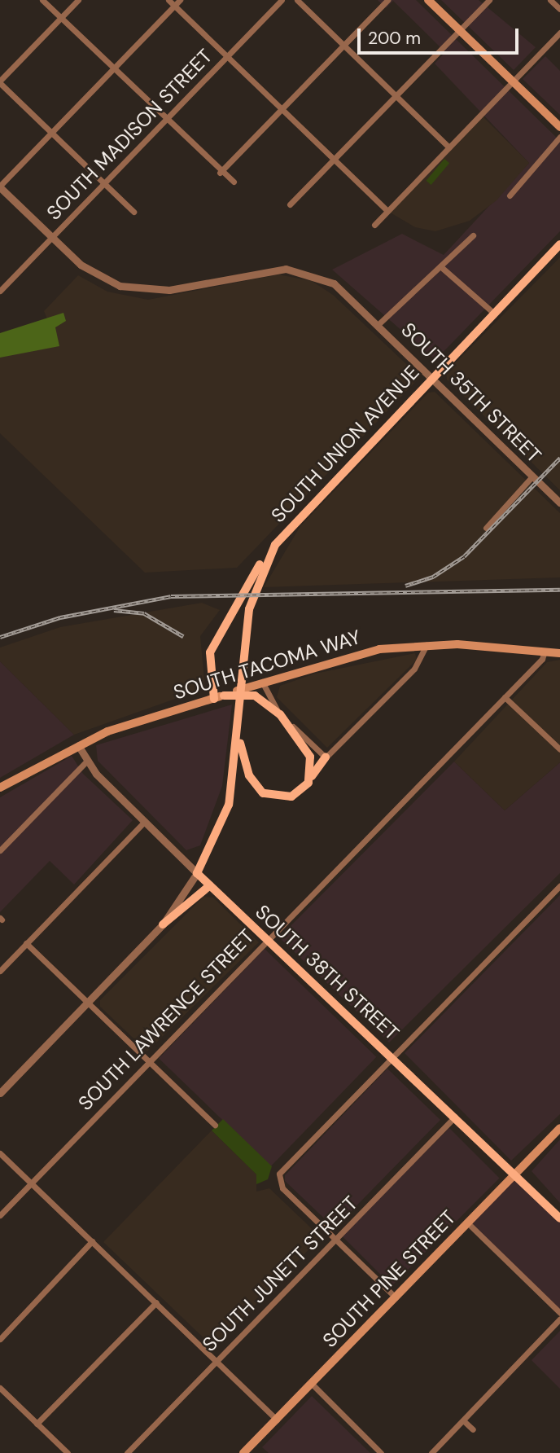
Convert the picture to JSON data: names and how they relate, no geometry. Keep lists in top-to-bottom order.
{
  "streets": {
    "main road": [
      "SOUTH UNION AVENUE",
      "SOUTH TACOMA WAY",
      "SOUTH 38TH STREET",
      "SOUTH PINE STREET"
    ],
    "street": [
      "SOUTH MADISON STREET",
      "SOUTH 35TH STREET",
      "SOUTH LAWRENCE STREET",
      "SOUTH JUNETT STREET"
    ]
  },
  "crossings": [
    ["SOUTH MADISON STREET", "SOUTH 35TH STREET"],
    ["SOUTH 35TH STREET", "SOUTH UNION AVENUE"],
    ["SOUTH UNION AVENUE", "SOUTH 38TH STREET"],
    ["SOUTH TACOMA WAY", "SOUTH 38TH STREET"],
    ["SOUTH TACOMA WAY", "SOUTH LAWRENCE STREET"],
    ["SOUTH 38TH STREET", "SOUTH LAWRENCE STREET"],
    ["SOUTH 38TH STREET", "SOUTH JUNETT STREET"],
    ["SOUTH 38TH STREET", "SOUTH PINE STREET"]
  ],
  "scale_bar": "200 m"
}
